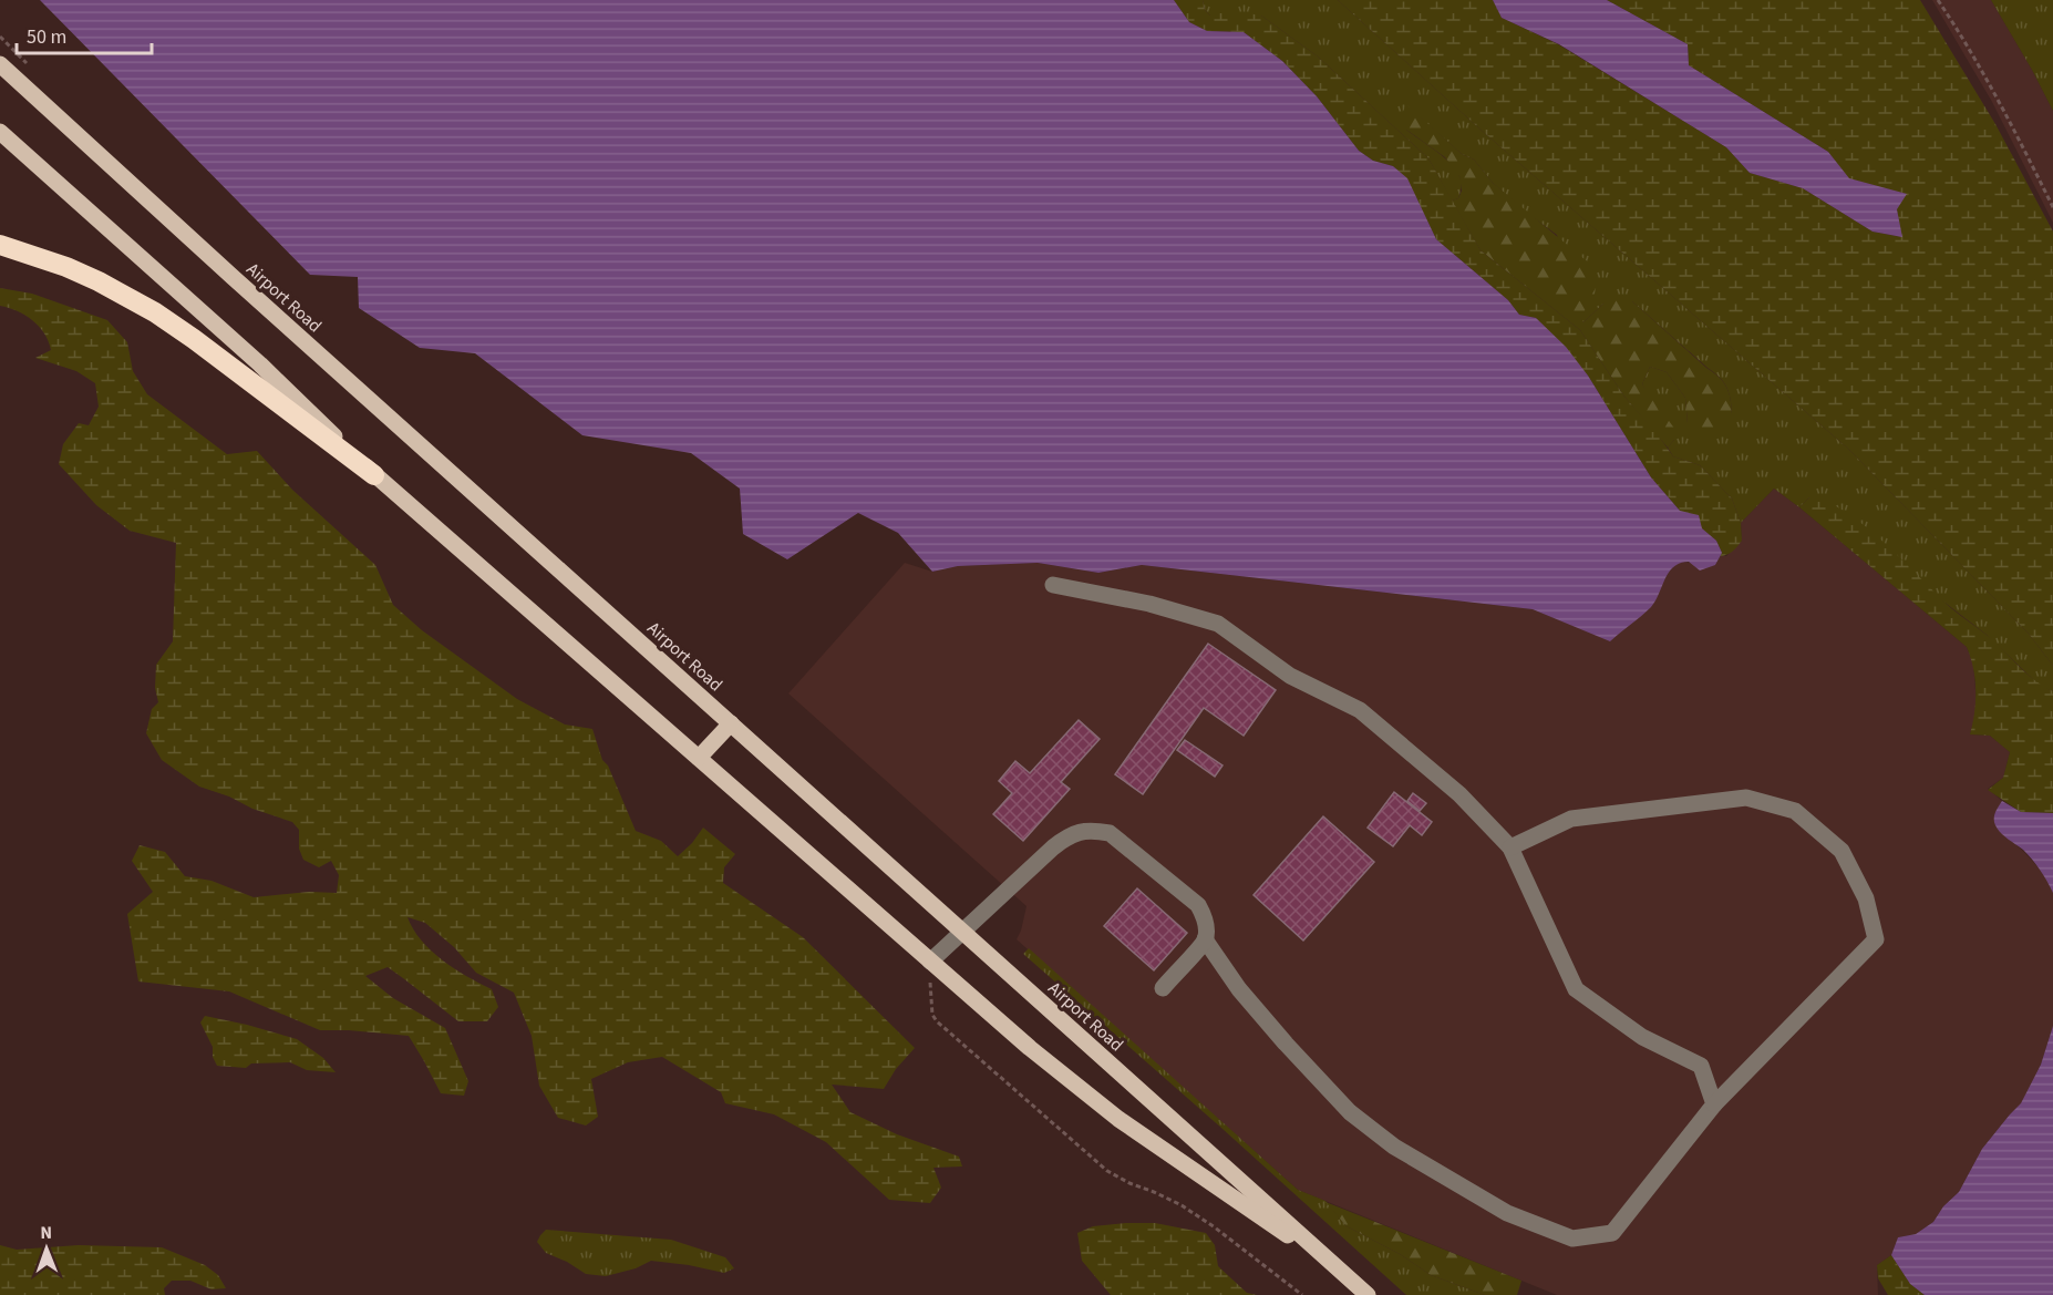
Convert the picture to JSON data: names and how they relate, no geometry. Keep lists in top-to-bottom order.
{
  "streets": {
    "main road": ["Airport Road"]
  },
  "scale_bar": "50 m",
  "north": "top"
}
